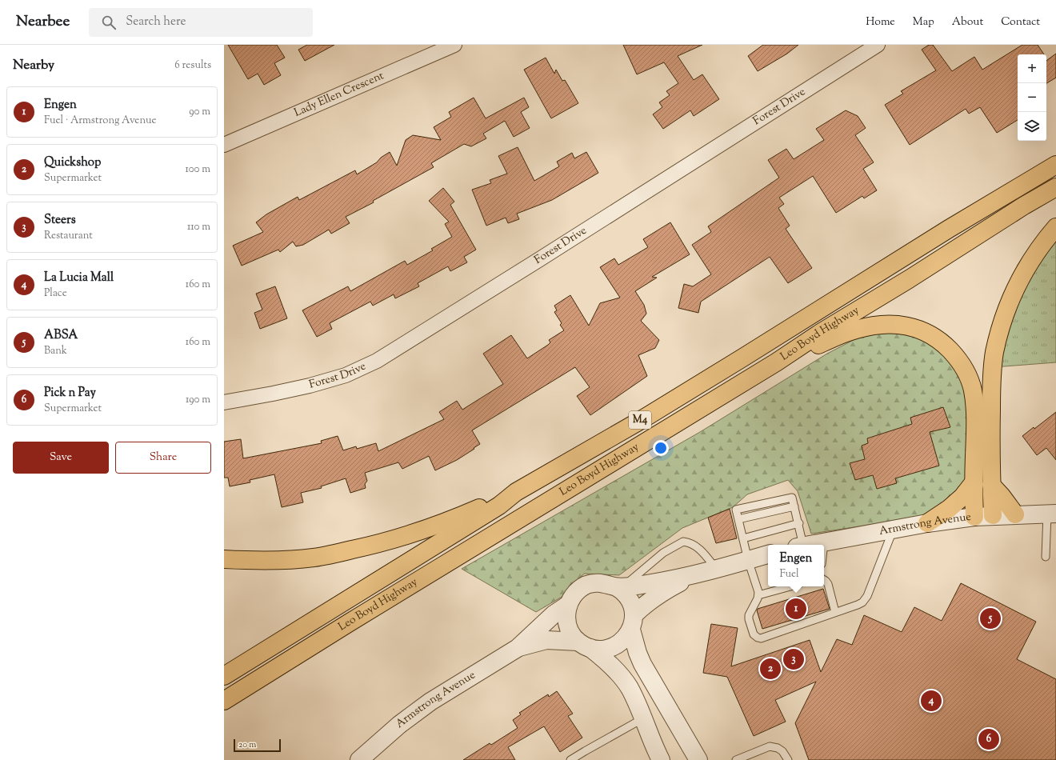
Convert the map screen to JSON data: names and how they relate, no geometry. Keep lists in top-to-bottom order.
{
  "streets": {
    "highway": ["Leo Boyd Highway", "M4"],
    "street": ["Lady Ellen Crescent", "Forest Drive", "Armstrong Avenue"]
  },
  "scale_bar": "20 m",
  "page": {
    "header": "Nearbee",
    "search": "Search here",
    "nav": [
      "Home",
      "Map",
      "About",
      "Contact"
    ],
    "heading": ["Nearby", "6 results"],
    "map_buttons": ["+", "−"],
    "list": [
      {
        "mark": "1",
        "name": "Engen",
        "note": "Fuel · Armstrong Avenue",
        "value": "90 m"
      },
      {
        "mark": "2",
        "name": "Quickshop",
        "note": "Supermarket",
        "value": "100 m"
      },
      {
        "mark": "3",
        "name": "Steers",
        "note": "Restaurant",
        "value": "110 m"
      },
      {
        "mark": "4",
        "name": "La Lucia Mall",
        "note": "Place",
        "value": "160 m"
      },
      {
        "mark": "5",
        "name": "ABSA",
        "note": "Bank",
        "value": "160 m"
      },
      {
        "mark": "6",
        "name": "Pick n Pay",
        "note": "Supermarket",
        "value": "190 m"
      }
    ],
    "buttons": ["Save", "Share"],
    "popup": ["Engen", "Fuel"],
    "pins": [
      "1",
      "5",
      "3",
      "2",
      "4",
      "6"
    ],
    "scale": "20 m"
  }
}
